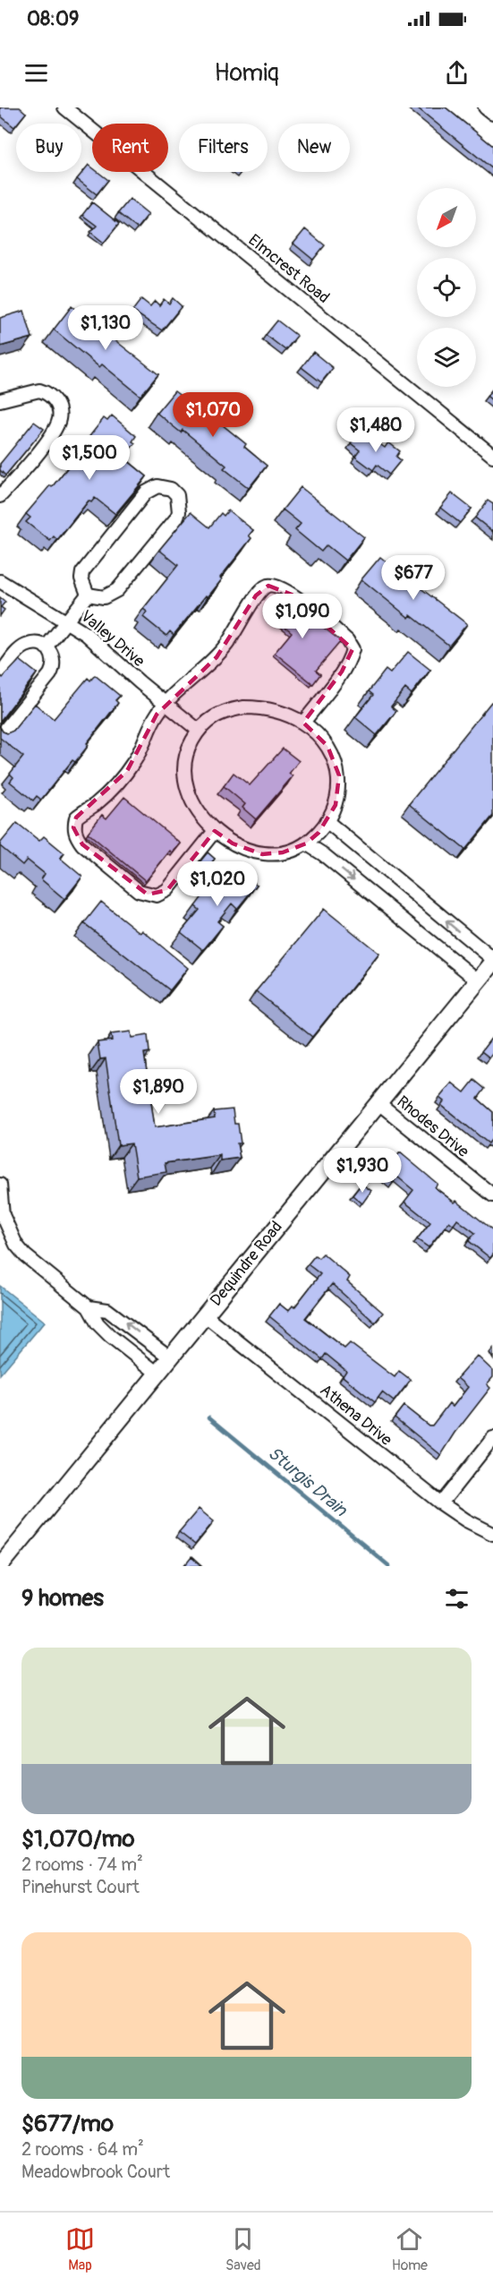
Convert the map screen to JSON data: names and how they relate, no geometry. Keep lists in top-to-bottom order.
{
  "streets": {
    "main road": ["Dequindre Road"],
    "street": [
      "Elmcrest Road",
      "Valley Drive",
      "Rhodes Drive",
      "Athena Drive"
    ]
  },
  "crossings": [
    ["Rhodes Drive", "Dequindre Road"],
    ["Dequindre Road", "Athena Drive"]
  ],
  "water": ["Sturgis Drain"],
  "north": "bottom left",
  "page": {
    "status": "08:09",
    "header": "Homiq",
    "chip": [
      "Buy",
      "Rent",
      "Filters",
      "New"
    ],
    "price": [
      "$1,130",
      "$1,070",
      "$1,480",
      "$1,500",
      "$677",
      "$1,090",
      "$1,020",
      "$1,890",
      "$1,930"
    ],
    "heading": "9 homes",
    "list": [
      {
        "name": "$1,070/mo",
        "note": "2 rooms · 74 m² · Pinehurst Court"
      },
      {
        "name": "$677/mo",
        "note": "2 rooms · 64 m² · Meadowbrook Court"
      }
    ],
    "tabs": ["Map", "Saved", "Home"]
  }
}
